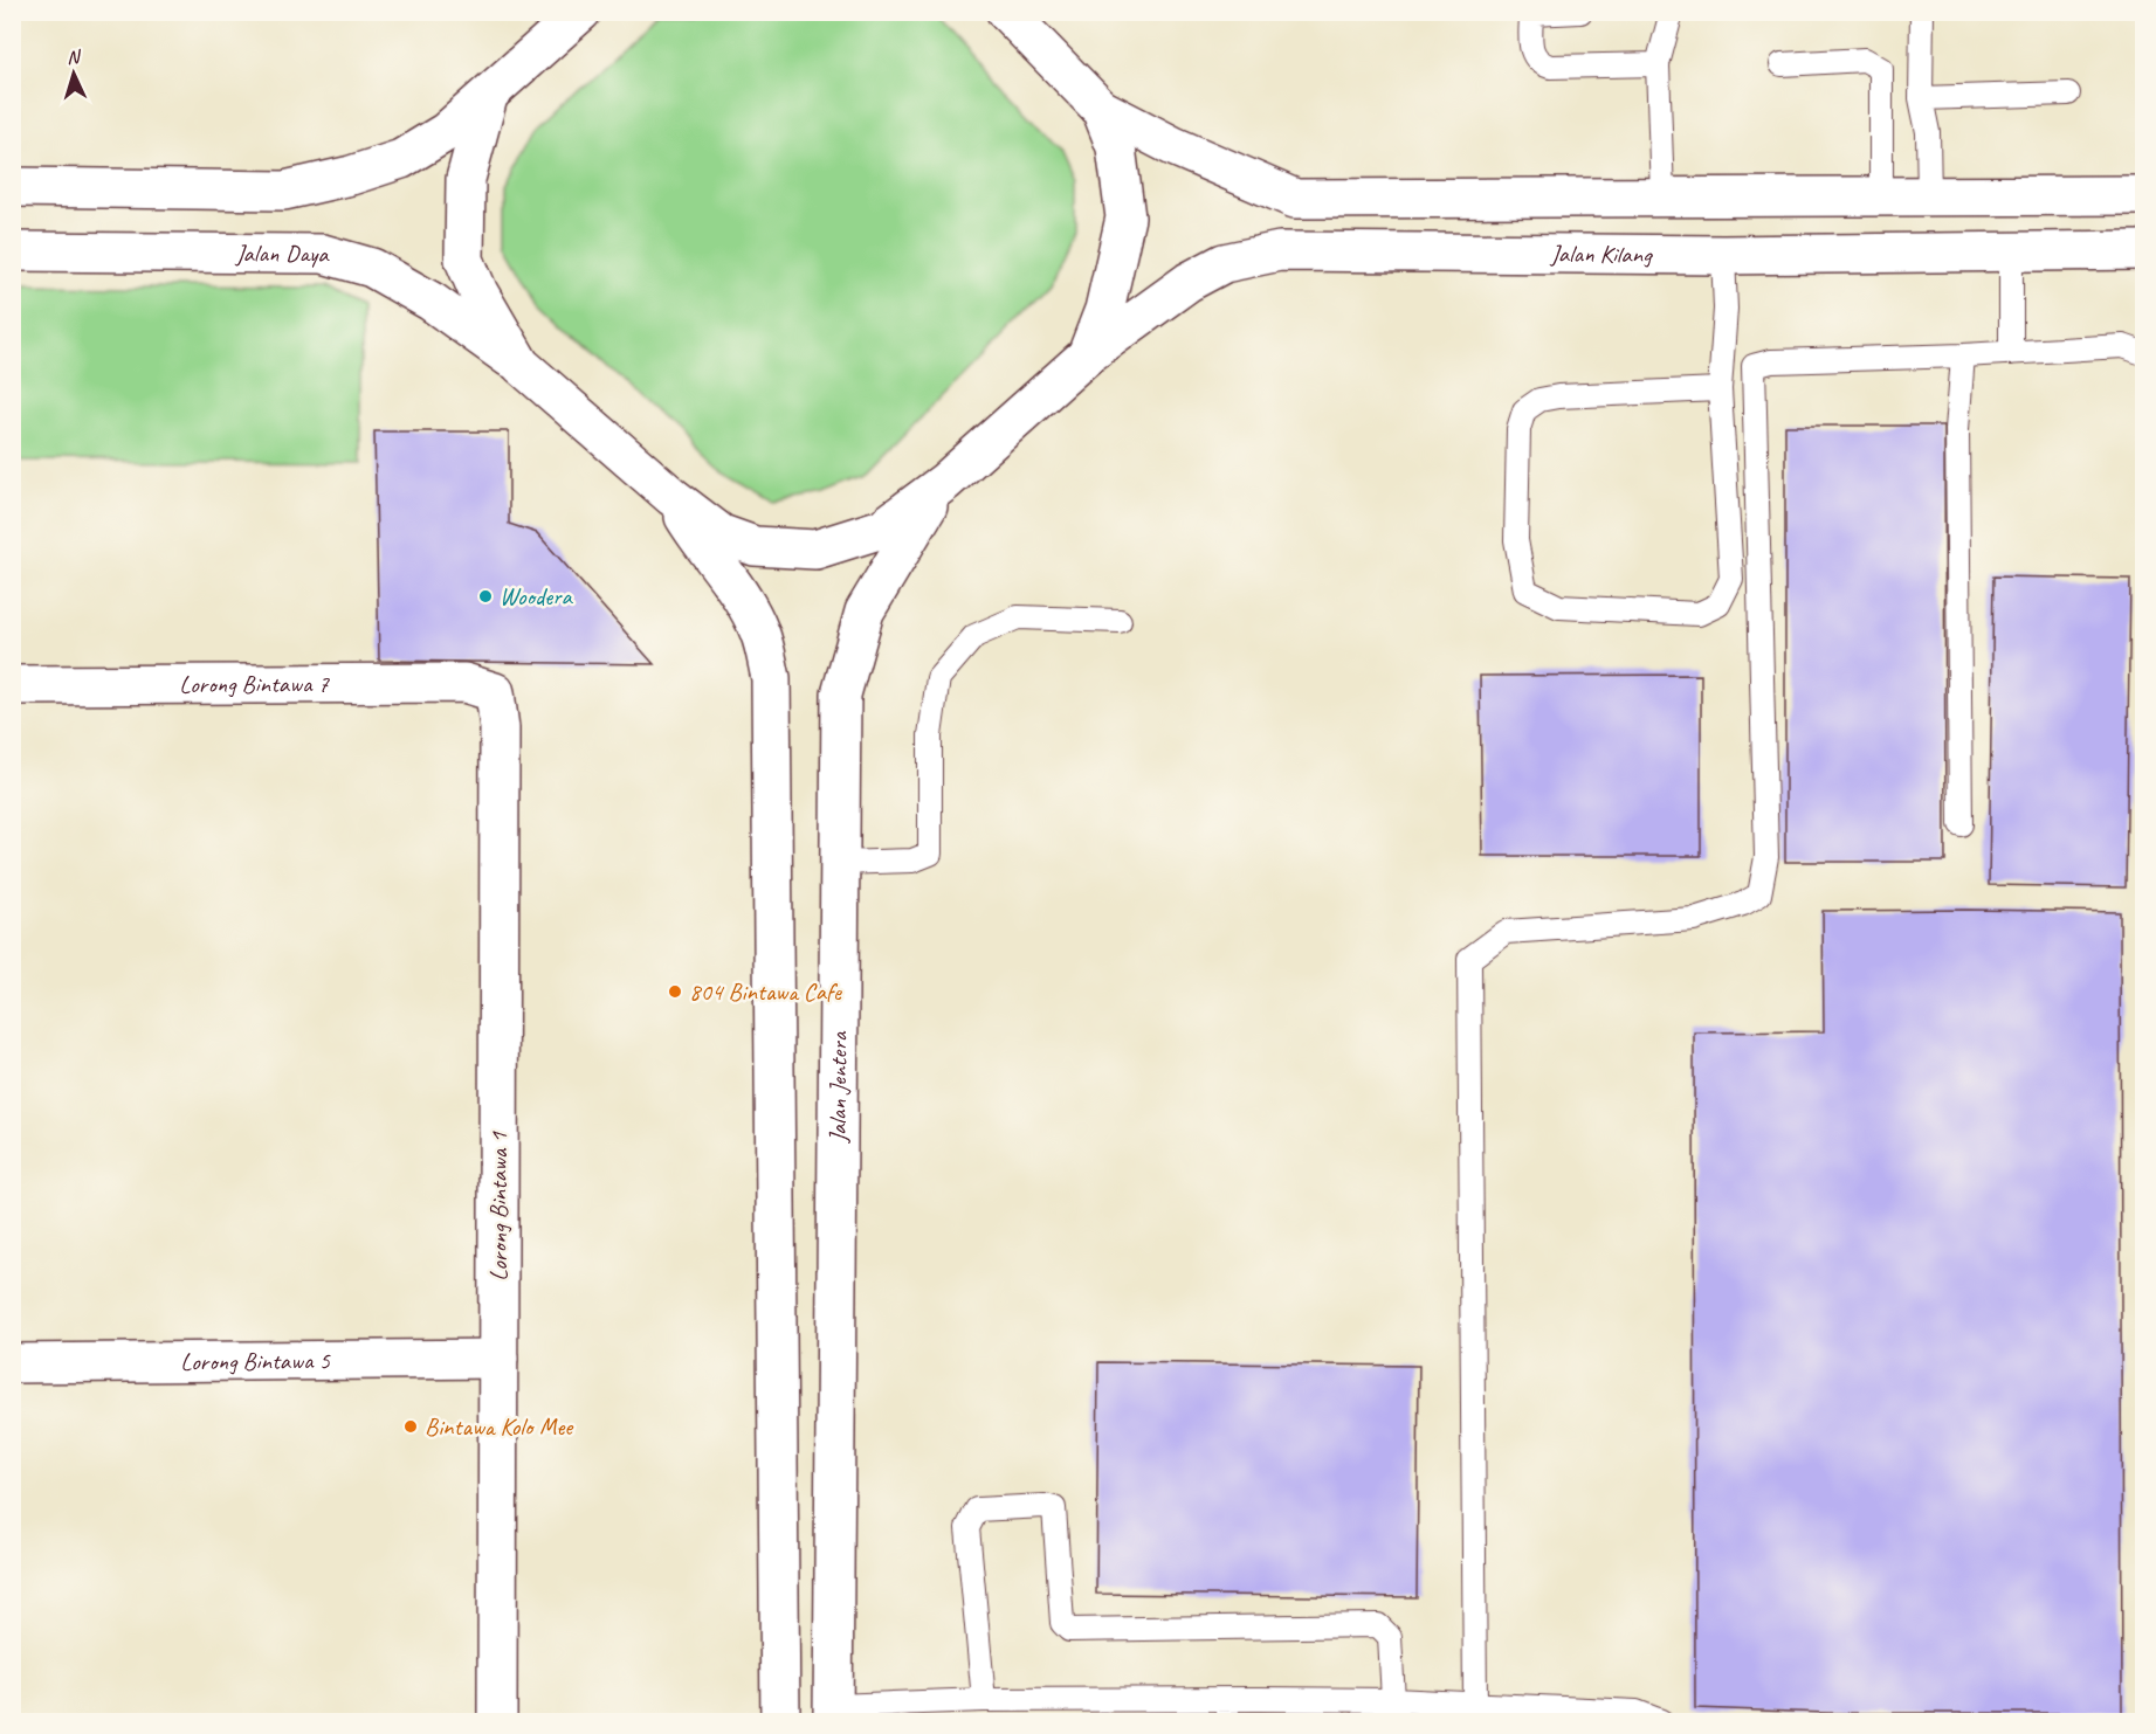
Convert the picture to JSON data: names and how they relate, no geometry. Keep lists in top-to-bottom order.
{
  "streets": {
    "street": [
      "Jalan Kilang",
      "Jalan Daya",
      "Lorong Bintawa 7",
      "Jalan Jentera",
      "Lorong Bintawa 1",
      "Lorong Bintawa 5"
    ]
  },
  "crossings": [
    ["Jalan Kilang", "Jalan Jentera"],
    ["Lorong Bintawa 7", "Lorong Bintawa 1"],
    ["Lorong Bintawa 1", "Lorong Bintawa 5"]
  ],
  "places": ["Woodera", "804 Bintawa Cafe", "Bintawa Kolo Mee"],
  "north": "top"
}
